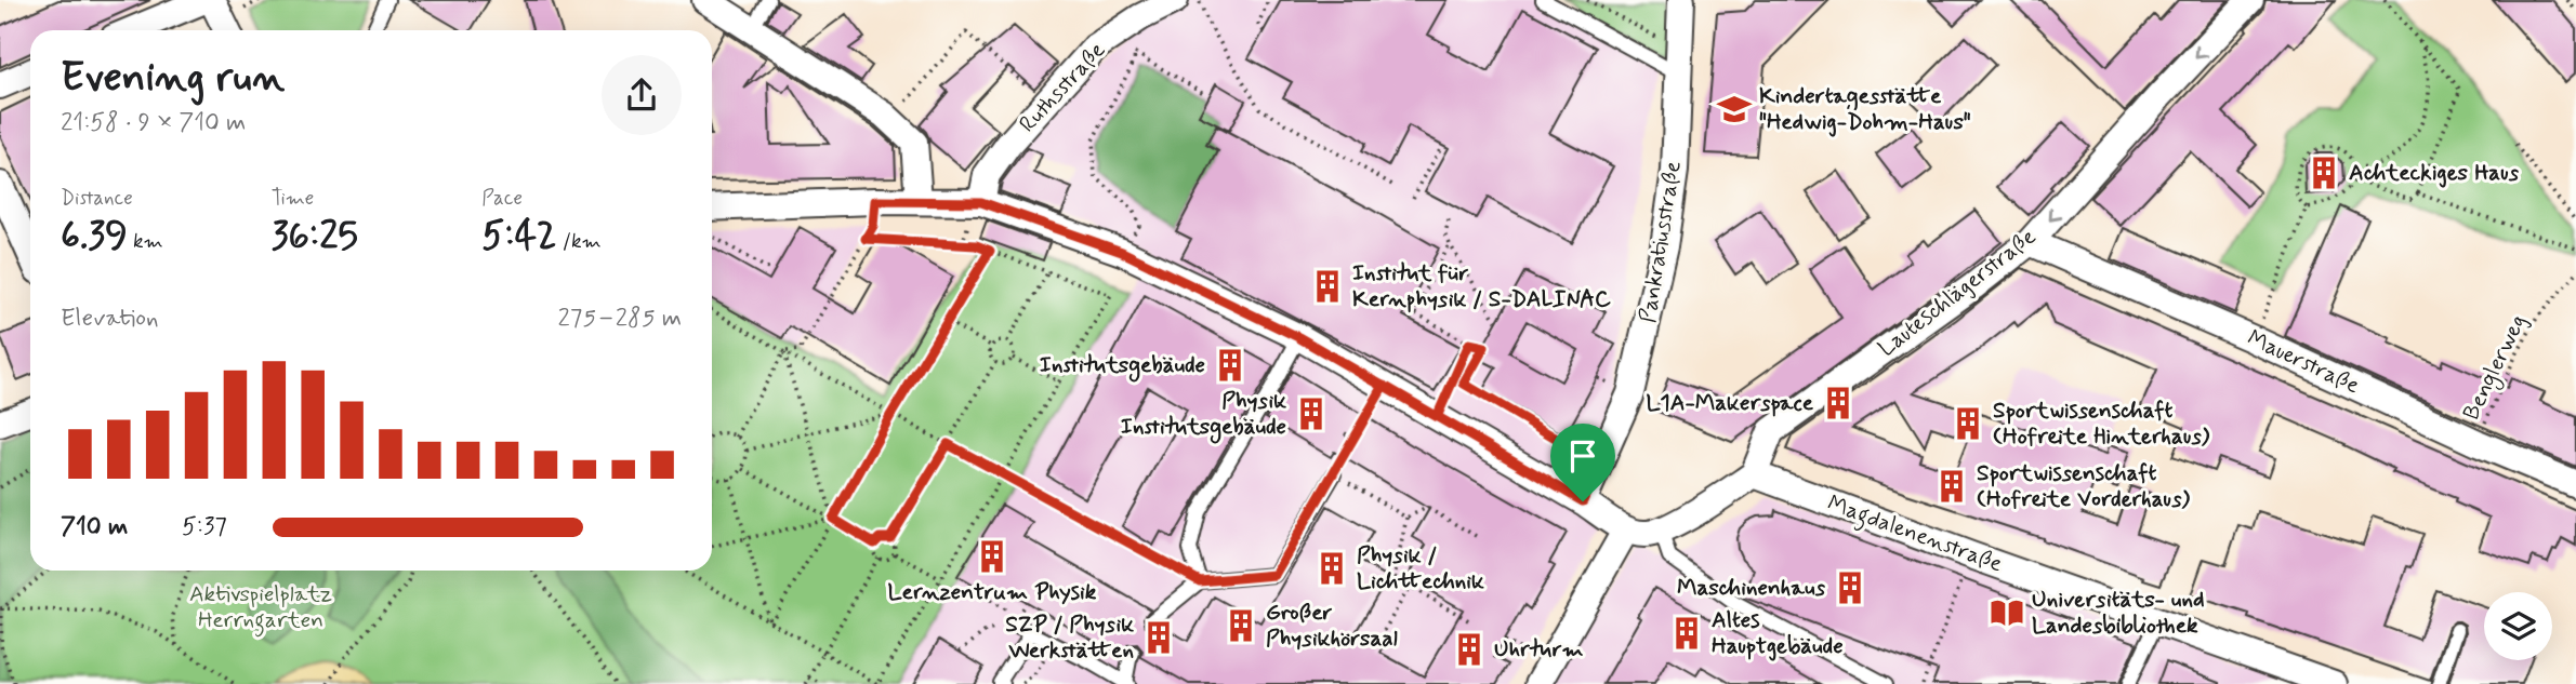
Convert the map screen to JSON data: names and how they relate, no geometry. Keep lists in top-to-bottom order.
{
  "streets": {
    "street": [
      "Ruthsstraße",
      "Pankratiusstraße",
      "Lauteschlägerstraße",
      "Mauerstraße",
      "Magdalenenstraße"
    ],
    "path": ["Benglerweg"]
  },
  "crossings": [
    ["Lauteschlägerstraße", "Mauerstraße"],
    ["Lauteschlägerstraße", "Magdalenenstraße"],
    ["Mauerstraße", "Benglerweg"]
  ],
  "one_way": ["Lauteschlägerstraße"],
  "parks": ["Aktivspielplatz Herrngarten"],
  "places": {
    "school or university": ["Kindertagesstätte \"Hedwig-Dohm-Haus\""],
    "building": [
      "Achteckiges Haus",
      "Institut für Kernphysik / S-DALINAC",
      "Institutsgebäude",
      "L1A-Makerspace",
      "Physik Institutsgebäude",
      "Sportwissenschaft (Hofreite Hinterhaus)",
      "Sportwissenschaft (Hofreite Vorderhaus)",
      "Lernzentrum Physik",
      "Physik / Lichttechnik",
      "Maschinenhaus",
      "Großer Physikhörsaal",
      "Altes Hauptgebäude",
      "SZP / Physik Werkstätten",
      "Uhrturm"
    ],
    "library": ["Universitäts- und Landesbibliothek"]
  },
  "page": {
    "heading": ["Evening run", "21:58 · 9 × 710 m"],
    "stats": [
      ["Distance", "6.39 km"],
      ["Time", "36:25"],
      ["Pace", "5:42 /km"]
    ],
    "chart": ["Elevation", "275–285 m"],
    "list": [
      {
        "name": "710 m",
        "note": "5:37"
      }
    ]
  }
}
